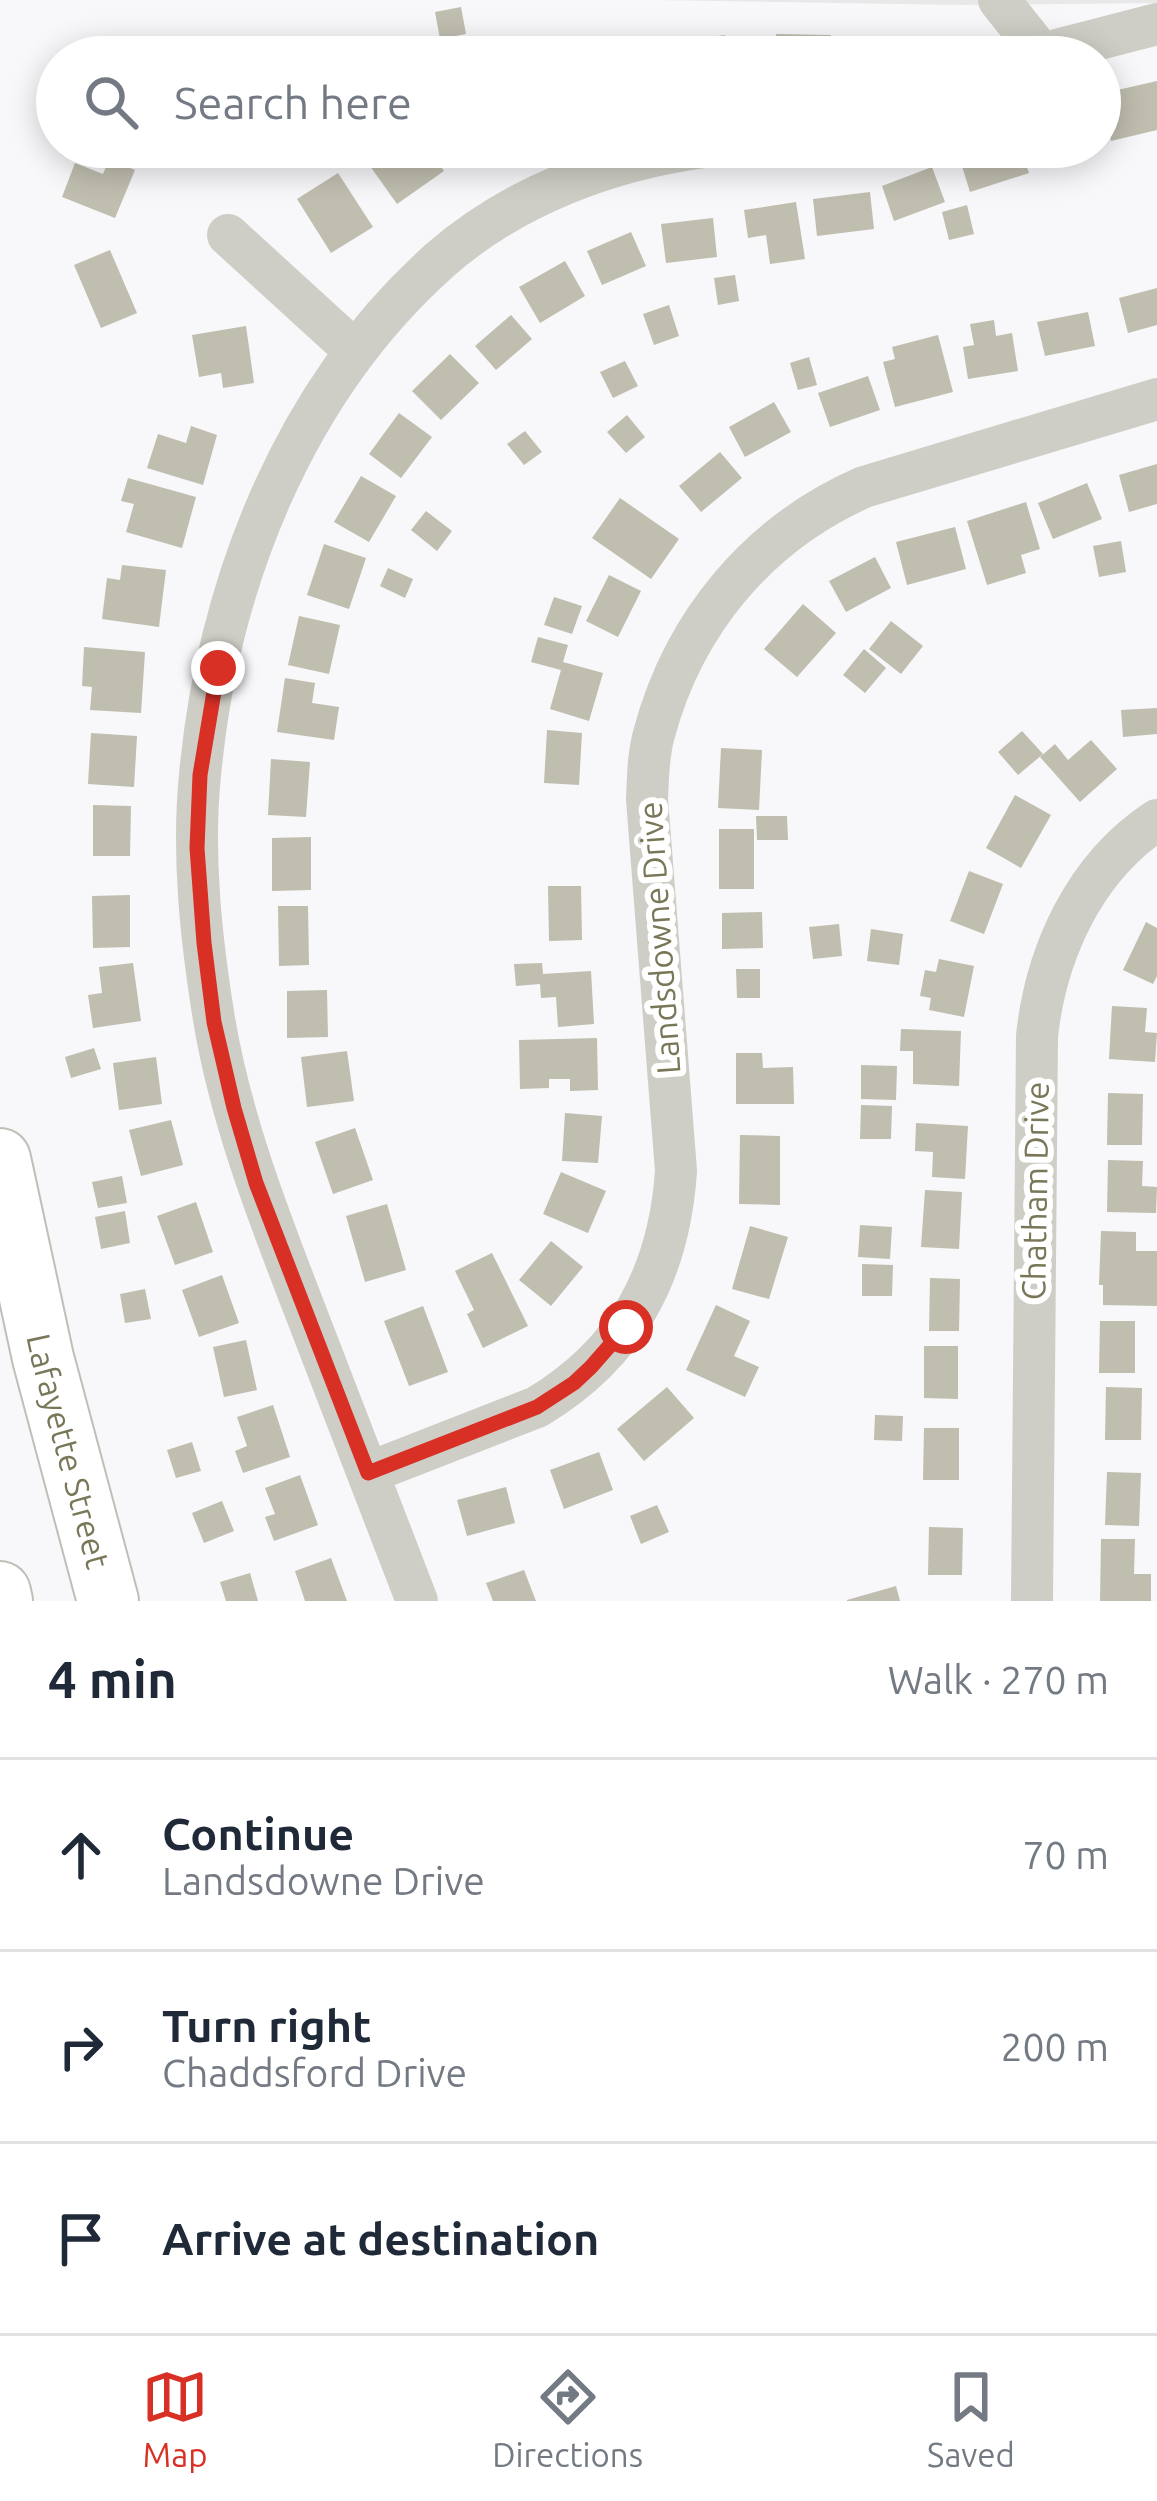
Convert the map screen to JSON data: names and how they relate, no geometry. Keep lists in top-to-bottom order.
{
  "streets": {
    "highway": ["Lafayette Street"],
    "street": ["Landsdowne Drive", "Chatham Drive"]
  },
  "page": {
    "search": "Search here",
    "heading": ["4 min", "Walk · 270 m"],
    "list": [
      ["Continue", "Landsdowne Drive", "70 m"],
      ["Turn right", "Chaddsford Drive", "200 m"],
      "Arrive at destination"
    ],
    "nav": ["Map", "Directions", "Saved"]
  }
}
